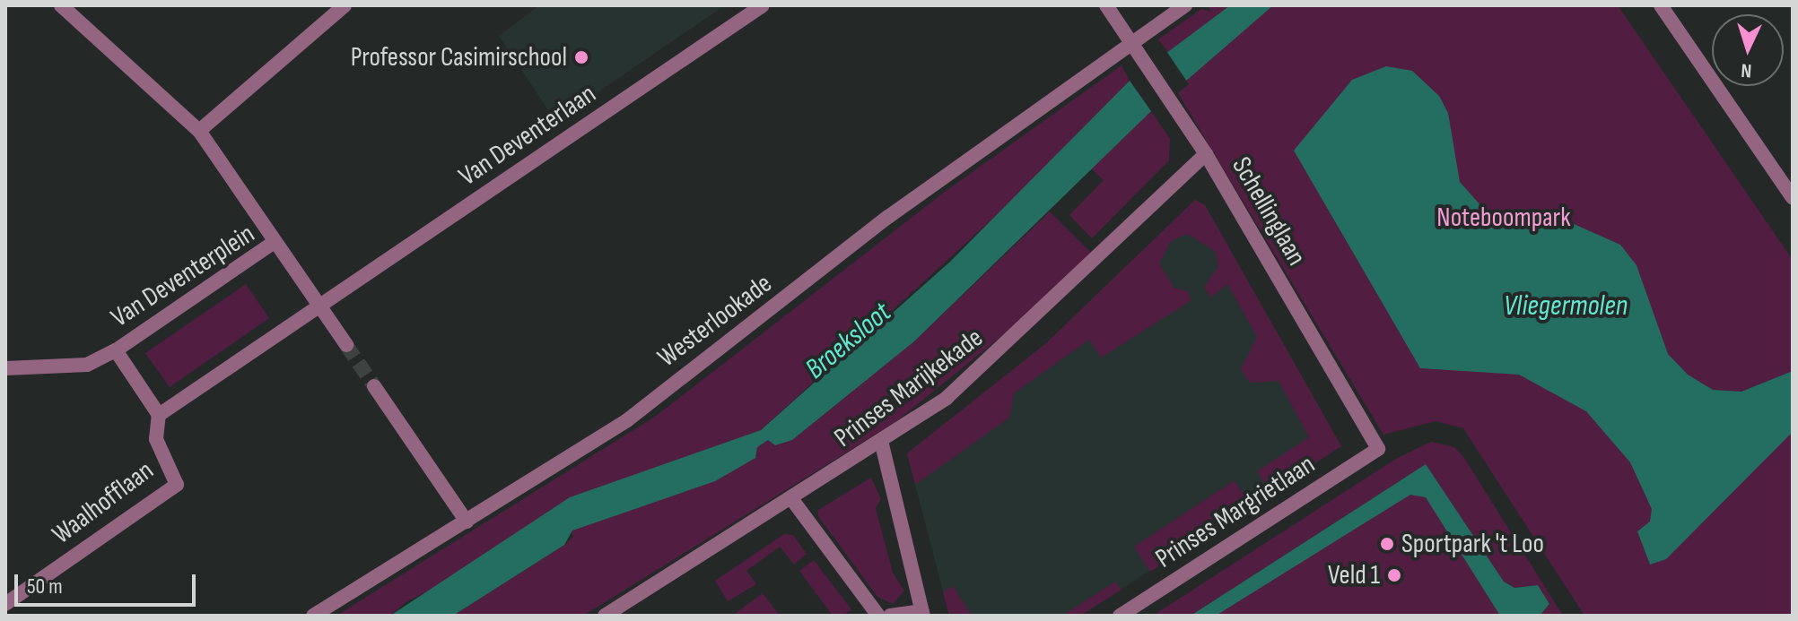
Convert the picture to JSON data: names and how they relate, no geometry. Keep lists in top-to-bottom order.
{
  "streets": {
    "street": [
      "Van Deventerlaan",
      "Schellinglaan",
      "Van Deventerplein",
      "Westerlookade",
      "Prinses Marijkekade",
      "Waalhofflaan",
      "Prinses Margrietlaan"
    ]
  },
  "crossings": [
    ["Van Deventerlaan", "Van Deventerplein"],
    ["Schellinglaan", "Westerlookade"],
    ["Schellinglaan", "Prinses Marijkekade"],
    ["Schellinglaan", "Prinses Margrietlaan"],
    ["Van Deventerplein", "Waalhofflaan"]
  ],
  "water": ["Vliegermolen", "Broeksloot"],
  "parks": ["Noteboompark"],
  "places": ["Professor Casimirschool", "Sportpark 't Loo", "Veld 1"],
  "scale_bar": "50 m",
  "north": "bottom"
}
